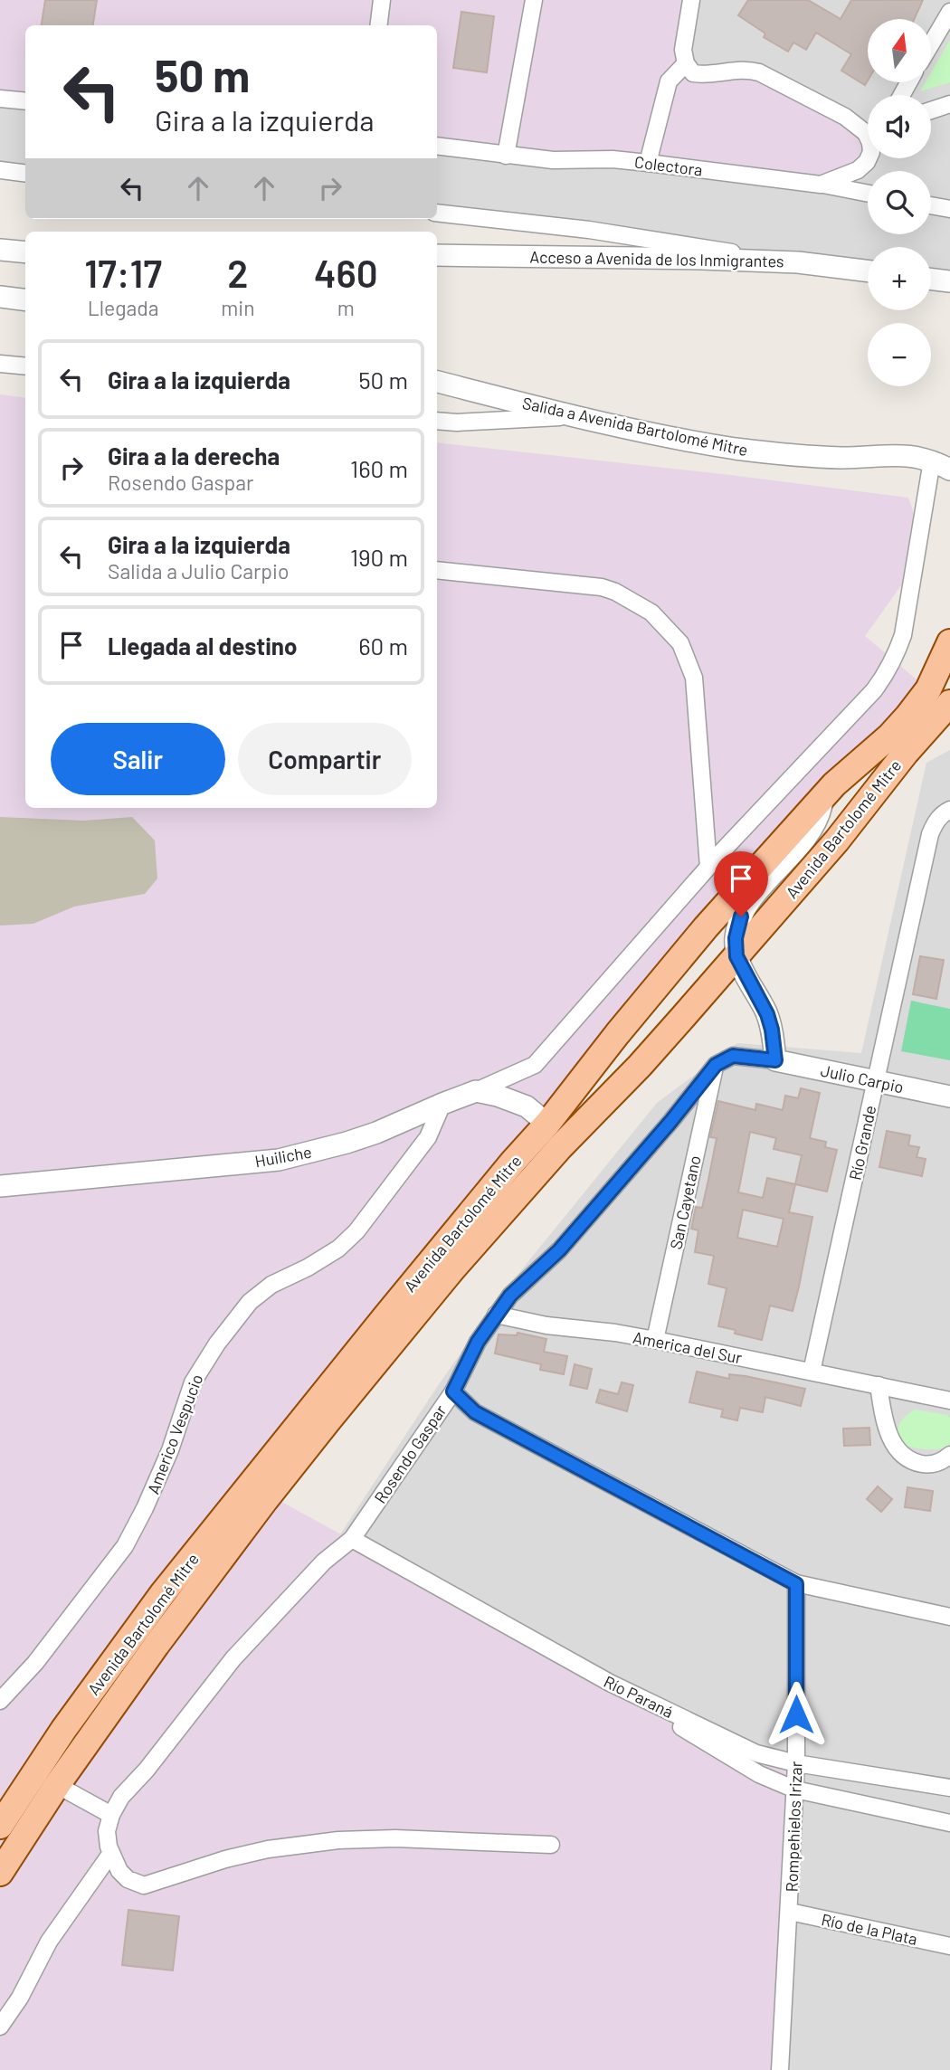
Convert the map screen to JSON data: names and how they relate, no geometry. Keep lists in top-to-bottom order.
{
  "streets": {
    "main road": ["Avenida Bartolomé Mitre"],
    "street": [
      "Colectora",
      "Acceso a Avenida de los Inmigrantes",
      "Salida a Avenida Bartolomé Mitre",
      "Julio Carpio",
      "Río Grande",
      "Huiliche",
      "San Cayetano",
      "America del Sur",
      "Americo Vespucio",
      "Rosendo Gaspar",
      "Río Paraná",
      "Rompehielos Irizar",
      "Río de la Plata"
    ]
  },
  "crossings": [
    ["Julio Carpio", "Río Grande"],
    ["Río Grande", "America del Sur"],
    ["Huiliche", "Americo Vespucio"],
    ["San Cayetano", "America del Sur"],
    ["San Cayetano", "Rosendo Gaspar"],
    ["America del Sur", "Rosendo Gaspar"],
    ["Rosendo Gaspar", "Río Paraná"],
    ["Río Paraná", "Rompehielos Irizar"],
    ["Rompehielos Irizar", "Río de la Plata"]
  ],
  "north": "top",
  "page": {
    "map_buttons": ["+", "−"],
    "turn": ["50 m", "Gira a la izquierda"],
    "eta": [
      "17:17",
      "Llegada",
      "2",
      "min",
      "460",
      "m"
    ],
    "list": [
      {
        "name": "Gira a la izquierda",
        "value": "50 m"
      },
      {
        "name": "Gira a la derecha",
        "note": "Rosendo Gaspar",
        "value": "160 m"
      },
      {
        "name": "Gira a la izquierda",
        "note": "Salida a Julio Carpio",
        "value": "190 m"
      },
      {
        "name": "Llegada al destino",
        "value": "60 m"
      }
    ],
    "buttons": ["Salir", "Compartir"]
  }
}
